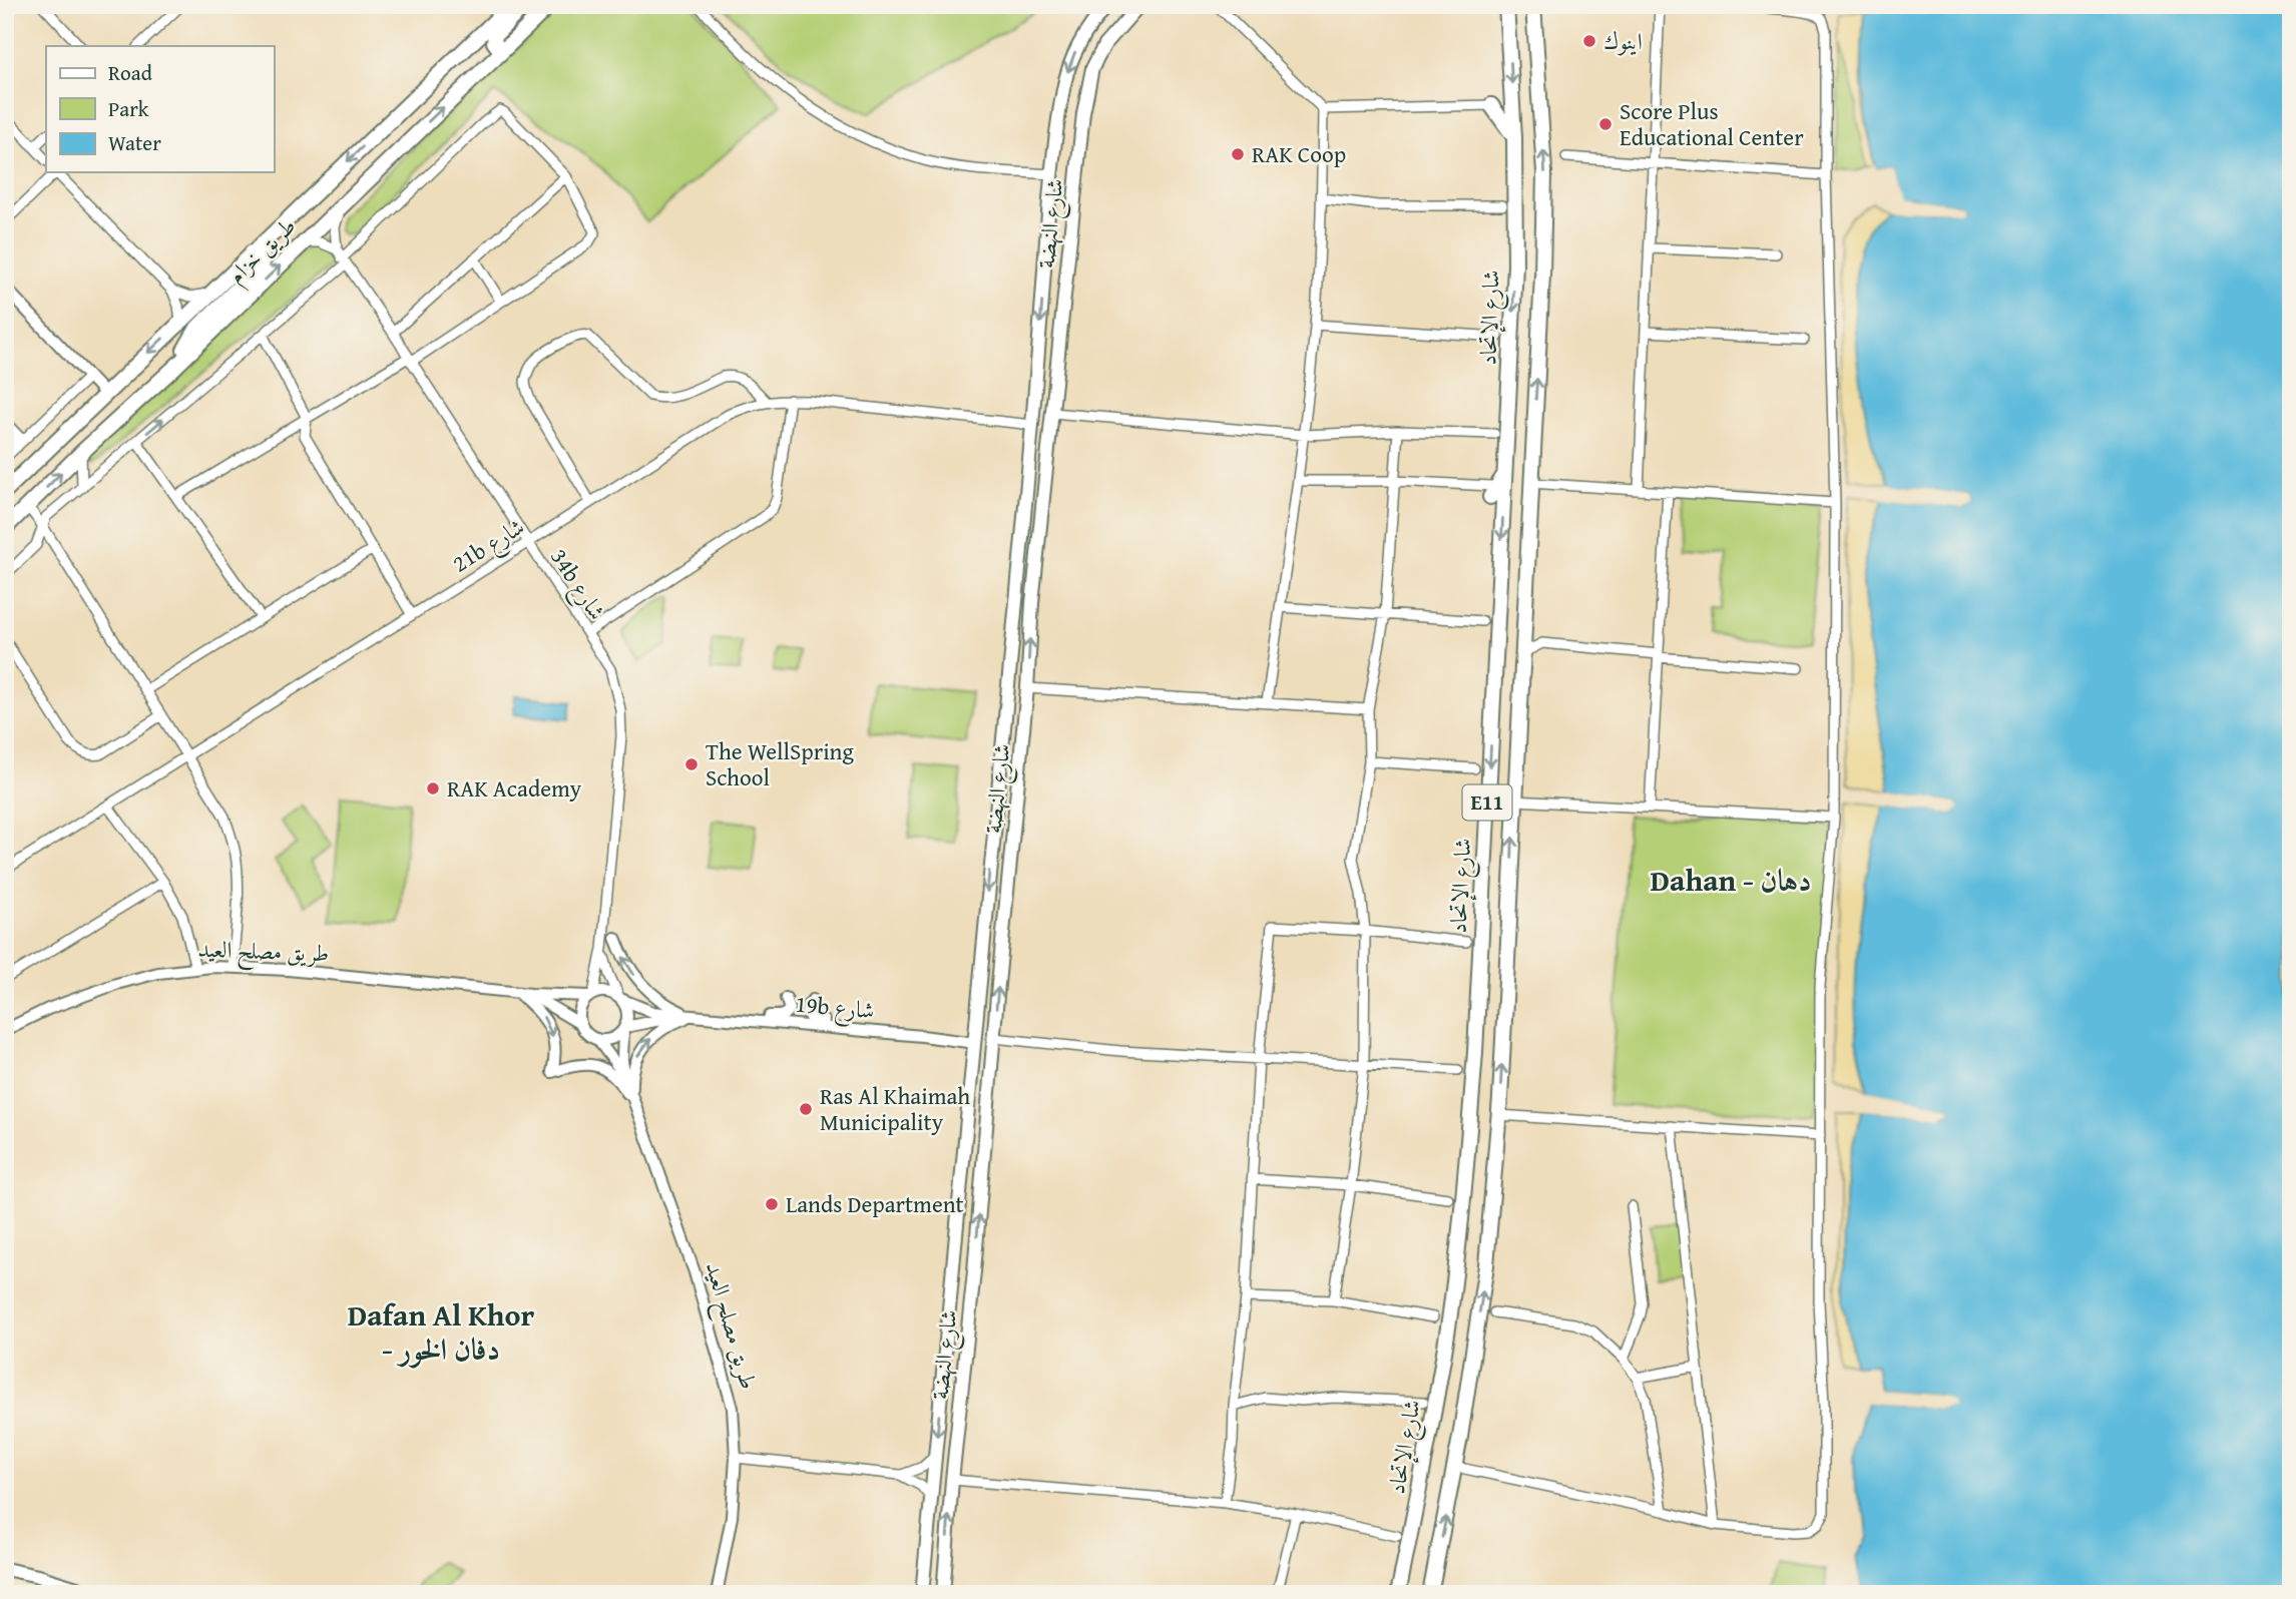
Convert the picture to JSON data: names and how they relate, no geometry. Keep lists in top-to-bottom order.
{
  "streets": {
    "main road": [
      "شارع النهضة",
      "طريق خزام",
      "شارع الإتحاد",
      "E11"
    ],
    "street": [
      "21b شارع",
      "34b شارع",
      "طريق مصلح العيد",
      "19b شارع"
    ]
  },
  "crossings": [
    ["شارع النهضة", "21b شارع"],
    ["شارع النهضة", "19b شارع"],
    ["21b شارع", "34b شارع"],
    ["34b شارع", "طريق مصلح العيد"],
    ["34b شارع", "19b شارع"],
    ["طريق مصلح العيد", "19b شارع"]
  ],
  "districts": ["Dahan - دهان", "Dafan Al Khor - دفان الخور"],
  "places": [
    "اينوك",
    "Score Plus Educational Center",
    "RAK Coop",
    "The WellSpring School",
    "RAK Academy",
    "Ras Al Khaimah Municipality",
    "Lands Department"
  ],
  "legend": ["Road", "Park", "Water"]
}
